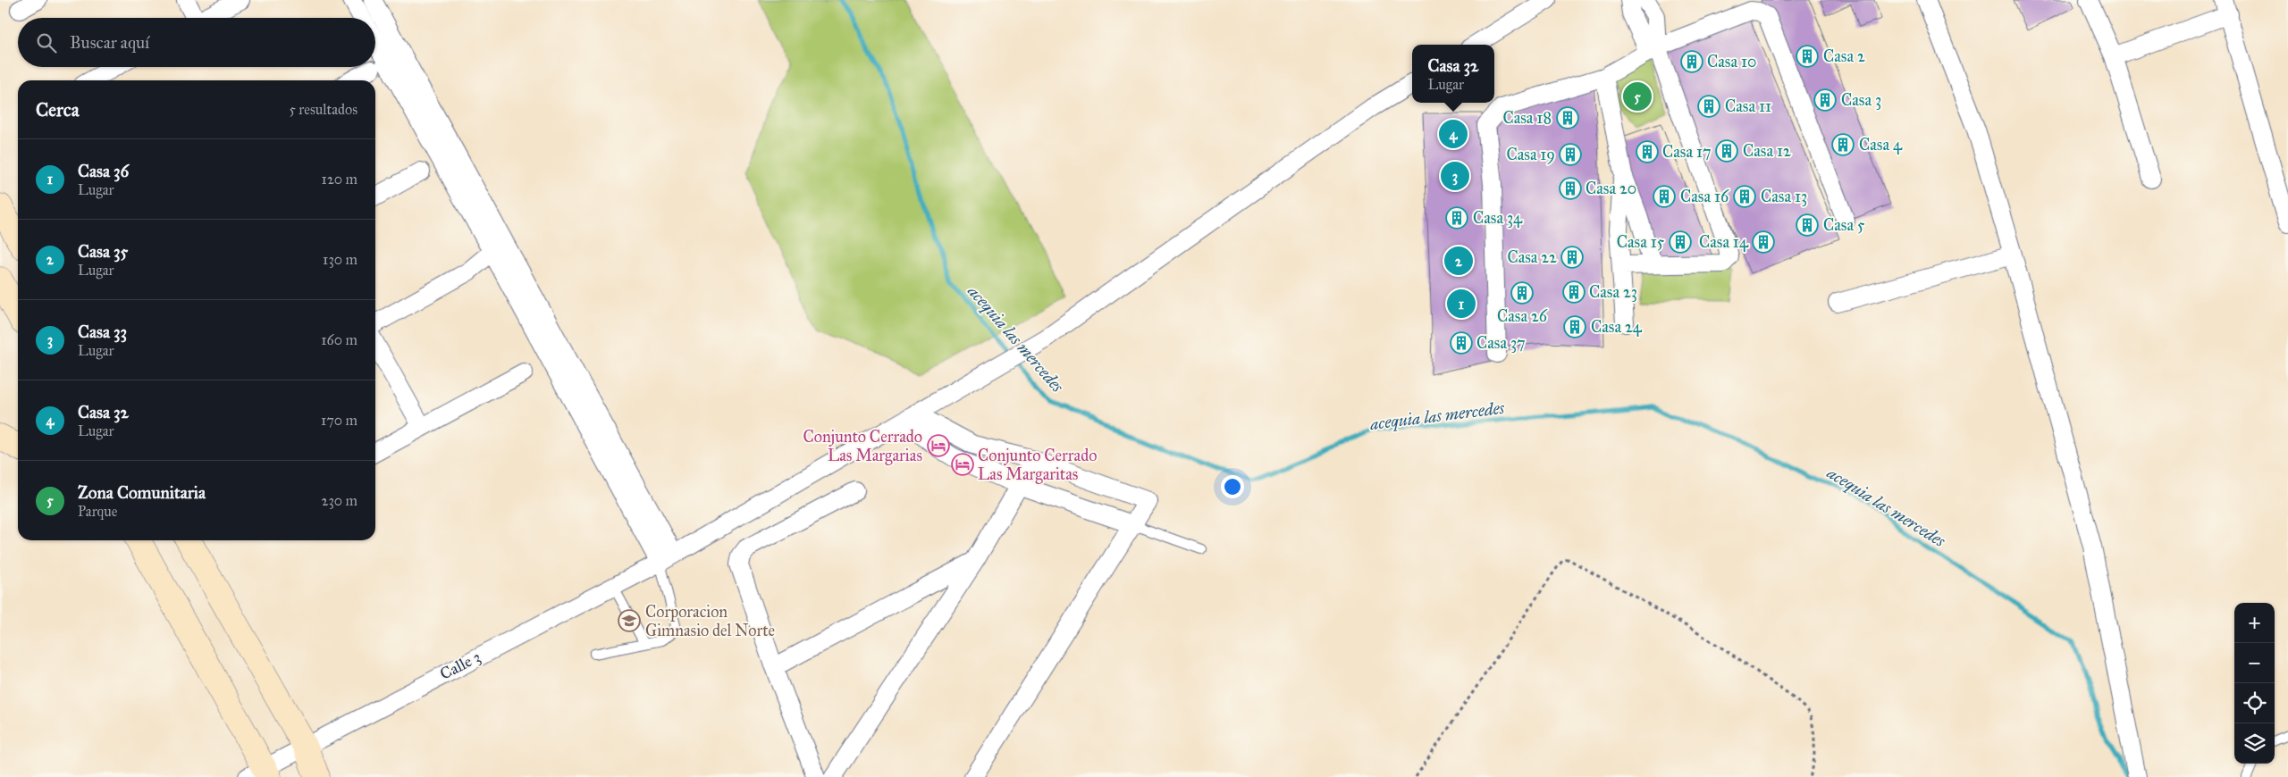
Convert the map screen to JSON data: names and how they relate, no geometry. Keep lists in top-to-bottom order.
{
  "streets": {
    "street": ["Calle 3"]
  },
  "water": ["acequia las mercedes"],
  "places": {
    "building": [
      "Casa 2",
      "Casa 10",
      "Casa 3",
      "Casa 11",
      "Casa 18",
      "Casa 4",
      "Casa 12",
      "Casa 17",
      "Casa 19",
      "Casa 20",
      "Casa 16",
      "Casa 13",
      "Casa 34",
      "Casa 5",
      "Casa 15",
      "Casa 14",
      "Casa 22",
      "Casa 23",
      "Casa 26",
      "Casa 24",
      "Casa 37"
    ],
    "hotel": ["Conjunto Cerrado Las Margarias", "Conjunto Cerrado Las Margaritas"],
    "school or university": ["Corporacion Gimnasio del Norte"]
  },
  "page": {
    "search": "Buscar aquí",
    "popup": ["Casa 32", "Lugar"],
    "pins": [
      "5",
      "4",
      "3",
      "2",
      "1"
    ],
    "heading": ["Cerca", "5 resultados"],
    "list": [
      {
        "mark": "1",
        "name": "Casa 36",
        "note": "Lugar",
        "value": "120 m"
      },
      {
        "mark": "2",
        "name": "Casa 35",
        "note": "Lugar",
        "value": "130 m"
      },
      {
        "mark": "3",
        "name": "Casa 33",
        "note": "Lugar",
        "value": "160 m"
      },
      {
        "mark": "4",
        "name": "Casa 32",
        "note": "Lugar",
        "value": "170 m"
      },
      {
        "mark": "5",
        "name": "Zona Comunitaria",
        "note": "Parque",
        "value": "230 m"
      }
    ],
    "map_buttons": ["+", "−"]
  }
}
